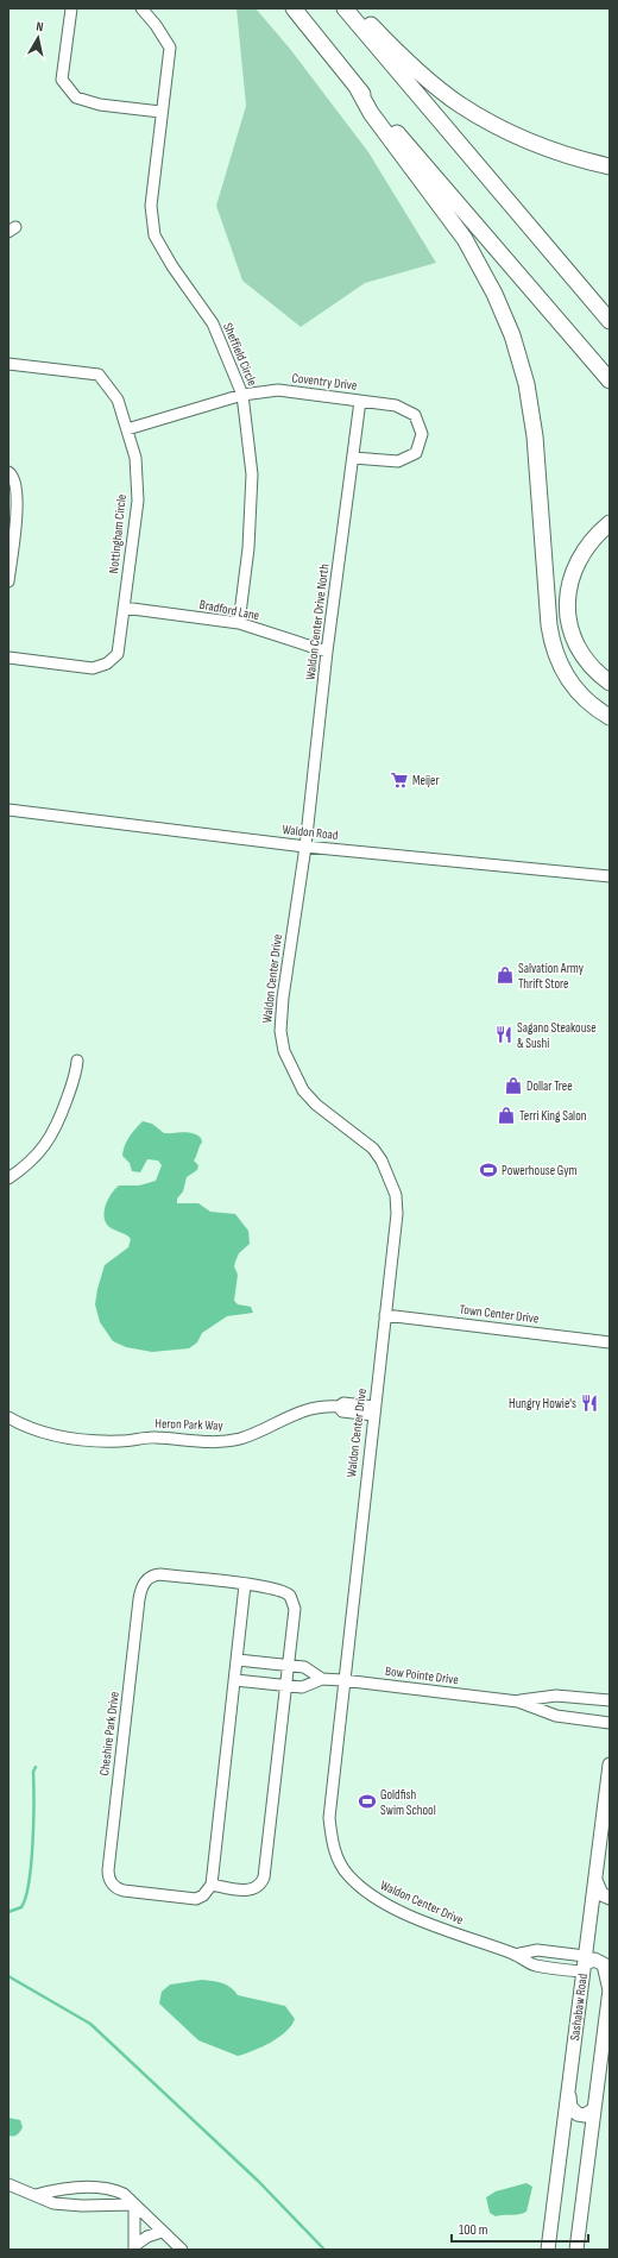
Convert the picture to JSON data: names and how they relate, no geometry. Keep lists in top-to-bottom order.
{
  "streets": {
    "main road": ["Sashabaw Road"],
    "street": [
      "Sheffield Circle",
      "Coventry Drive",
      "Nottingham Circle",
      "Bradford Lane",
      "Waldon Center Drive North",
      "Waldon Road",
      "Waldon Center Drive",
      "Town Center Drive",
      "Heron Park Way",
      "Bow Pointe Drive",
      "Cheshire Park Drive"
    ]
  },
  "crossings": [
    ["Sheffield Circle", "Coventry Drive"],
    ["Sheffield Circle", "Bradford Lane"],
    ["Coventry Drive", "Nottingham Circle"],
    ["Coventry Drive", "Waldon Center Drive North"],
    ["Nottingham Circle", "Bradford Lane"],
    ["Bradford Lane", "Waldon Center Drive North"],
    ["Waldon Center Drive North", "Waldon Road"],
    ["Waldon Center Drive North", "Waldon Center Drive"],
    ["Waldon Road", "Waldon Center Drive"],
    ["Waldon Center Drive", "Town Center Drive"],
    ["Waldon Center Drive", "Heron Park Way"],
    ["Waldon Center Drive", "Bow Pointe Drive"],
    ["Waldon Center Drive", "Sashabaw Road"],
    ["Bow Pointe Drive", "Cheshire Park Drive"]
  ],
  "places": {
    "supermarket": ["Meijer"],
    "shop": ["Salvation Army Thrift Store", "Dollar Tree", "Terri King Salon"],
    "restaurant": ["Sagano Steakouse & Sushi", "Hungry Howie's"],
    "sports": ["Powerhouse Gym", "Goldfish Swim School"]
  },
  "scale_bar": "100 m",
  "north": "top"
}
